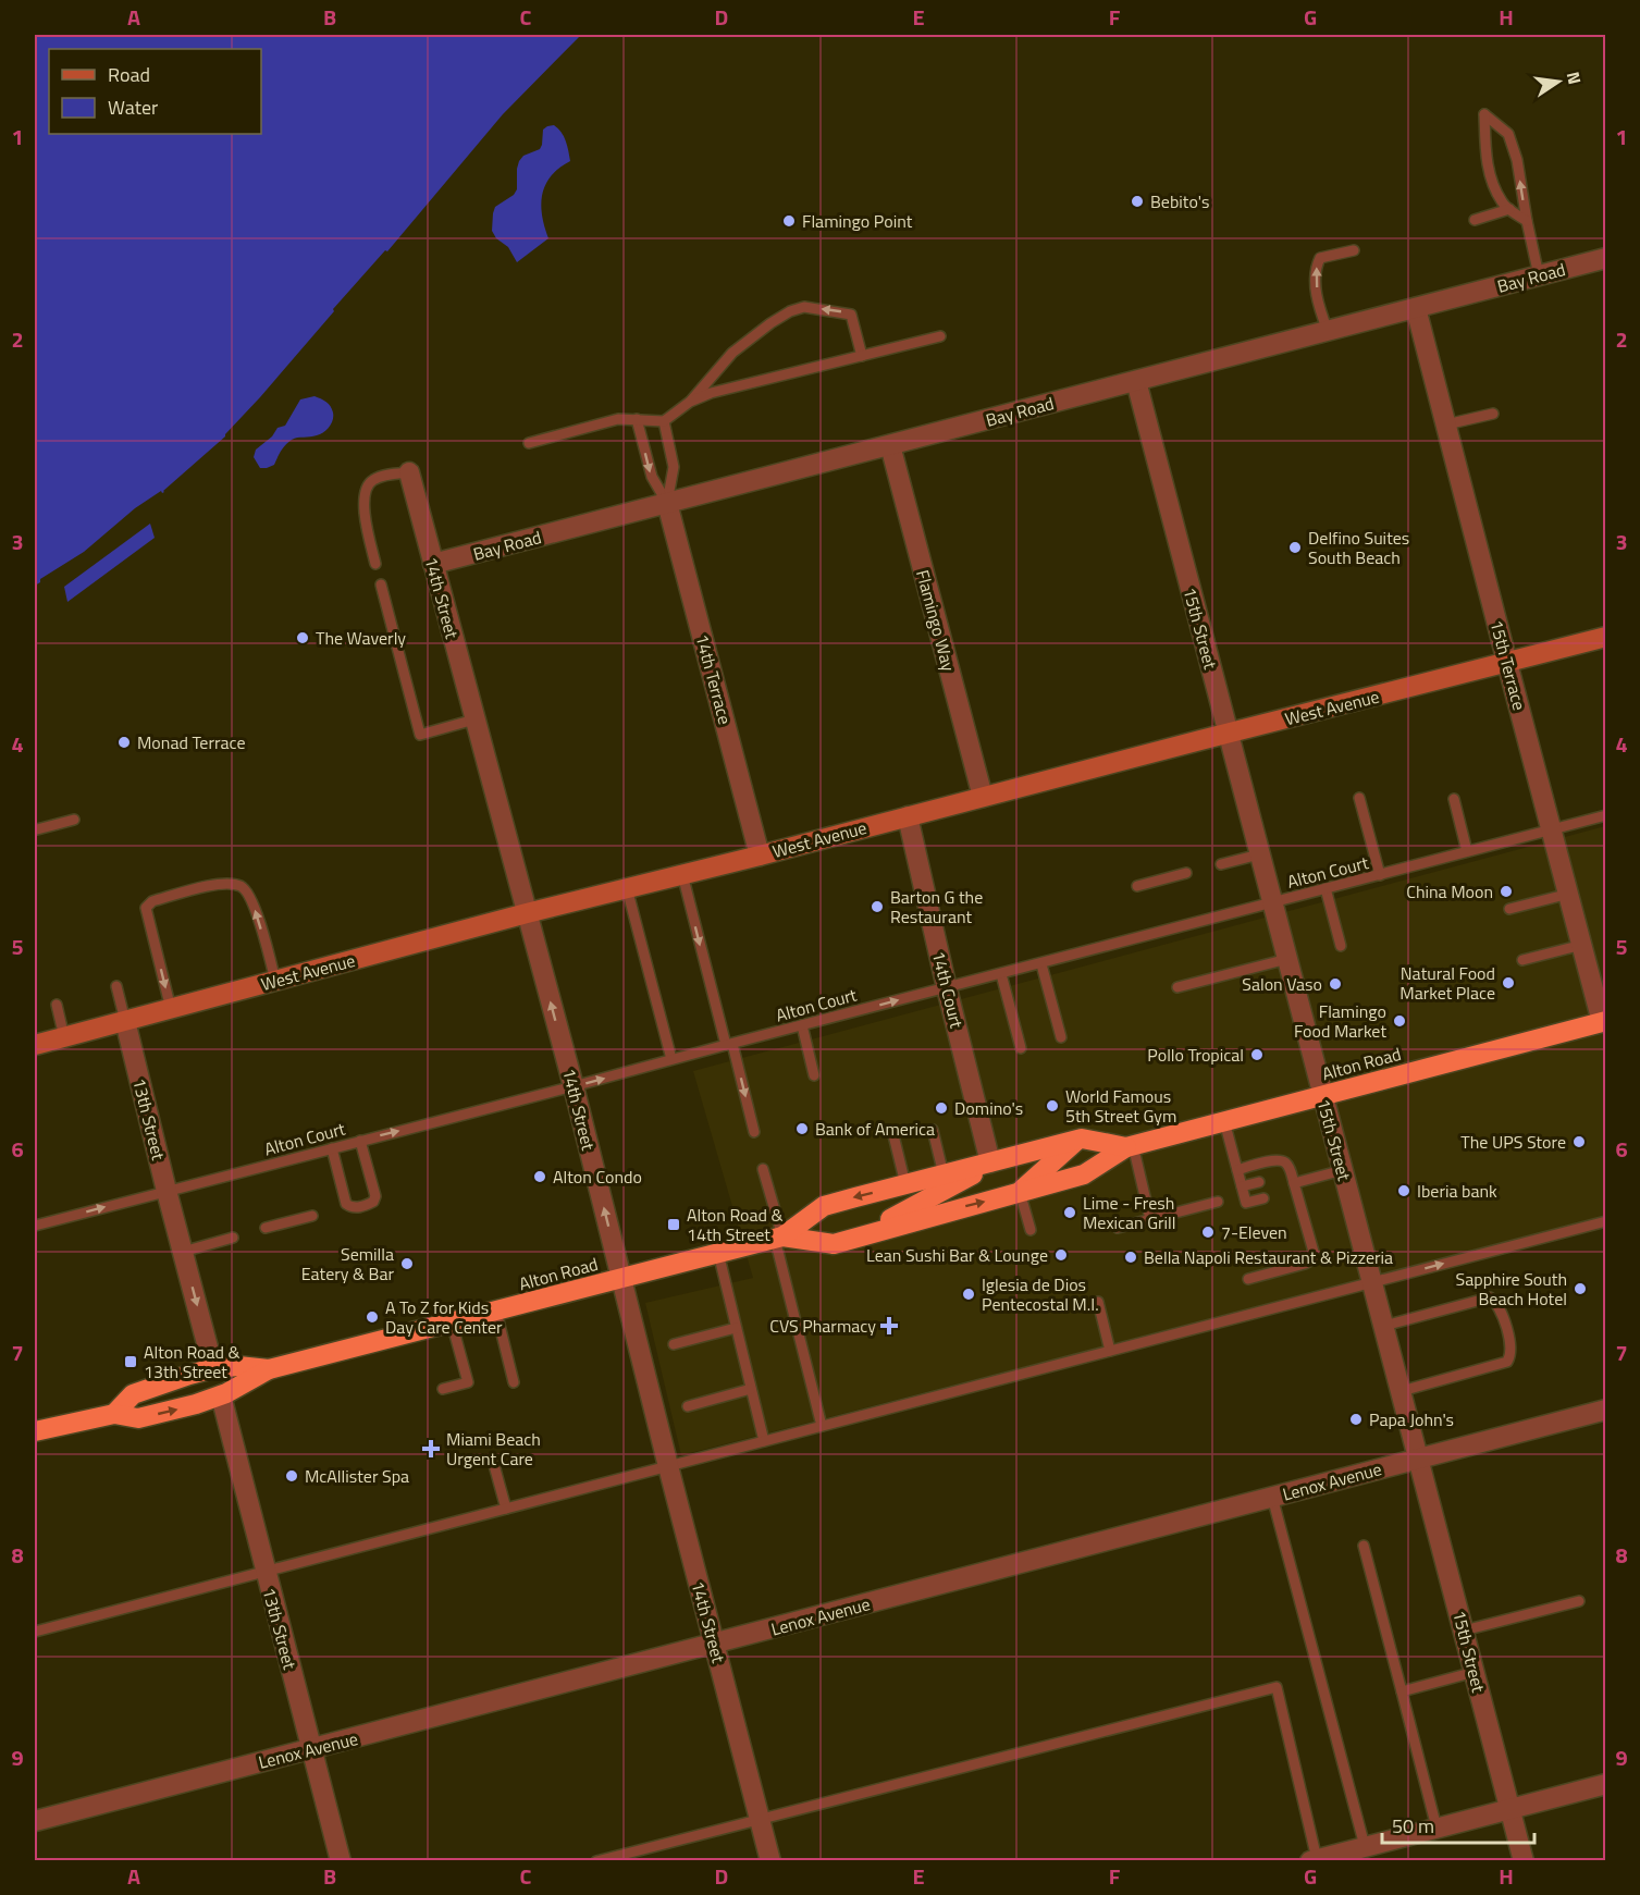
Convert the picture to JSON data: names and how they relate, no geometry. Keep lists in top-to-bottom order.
{
  "streets": {
    "highway": ["Alton Road"],
    "street": [
      "Bay Road",
      "14th Street",
      "Flamingo Way",
      "15th Street",
      "15th Terrace",
      "14th Terrace",
      "West Avenue",
      "14th Court",
      "13th Street",
      "Lenox Avenue"
    ],
    "lane": ["Alton Court"]
  },
  "crossings": [
    ["Bay Road", "14th Street"],
    ["Bay Road", "Flamingo Way"],
    ["Bay Road", "15th Street"],
    ["Bay Road", "15th Terrace"],
    ["Bay Road", "14th Terrace"],
    ["14th Street", "West Avenue"],
    ["14th Street", "Alton Court"],
    ["14th Street", "Alton Road"],
    ["14th Street", "Lenox Avenue"],
    ["Flamingo Way", "West Avenue"],
    ["15th Street", "West Avenue"],
    ["15th Street", "Alton Court"],
    ["15th Street", "Alton Road"],
    ["15th Street", "Lenox Avenue"],
    ["15th Terrace", "West Avenue"],
    ["15th Terrace", "Alton Court"],
    ["15th Terrace", "Alton Road"],
    ["14th Terrace", "West Avenue"],
    ["West Avenue", "14th Court"],
    ["West Avenue", "13th Street"],
    ["Alton Court", "14th Court"],
    ["Alton Court", "13th Street"],
    ["14th Court", "Alton Road"],
    ["Alton Road", "13th Street"],
    ["13th Street", "Lenox Avenue"]
  ],
  "one_way": ["Alton Court"],
  "places": {
    "other": [
      "Bebito's",
      "Flamingo Point",
      "Delfino Suites South Beach",
      "The Waverly",
      "Monad Terrace",
      "China Moon",
      "Barton G the Restaurant",
      "Natural Food Market Place",
      "Salon Vaso",
      "Flamingo Food Market",
      "Pollo Tropical",
      "World Famous 5th Street Gym",
      "Domino's",
      "Bank of America",
      "The UPS Store",
      "Alton Condo",
      "Iberia bank",
      "Lime - Fresh Mexican Grill",
      "7-Eleven",
      "Lean Sushi Bar & Lounge",
      "Bella Napoli Restaurant & Pizzeria",
      "Semilla Eatery & Bar",
      "Sapphire South Beach Hotel",
      "Iglesia de Dios Pentecostal M.I.",
      "A To Z for Kids Day Care Center",
      "Papa John's",
      "McAllister Spa"
    ],
    "transit": ["Alton Road & 14th Street", "Alton Road & 13th Street"],
    "health": ["CVS Pharmacy", "Miami Beach Urgent Care"]
  },
  "legend": ["Road", "Water"],
  "scale_bar": "50 m",
  "north": "right",
  "grid": {
    "columns": [
      "A",
      "B",
      "C",
      "D",
      "E",
      "F",
      "G",
      "H"
    ],
    "rows": [
      "1",
      "2",
      "3",
      "4",
      "5",
      "6",
      "7",
      "8",
      "9"
    ]
  }
}
